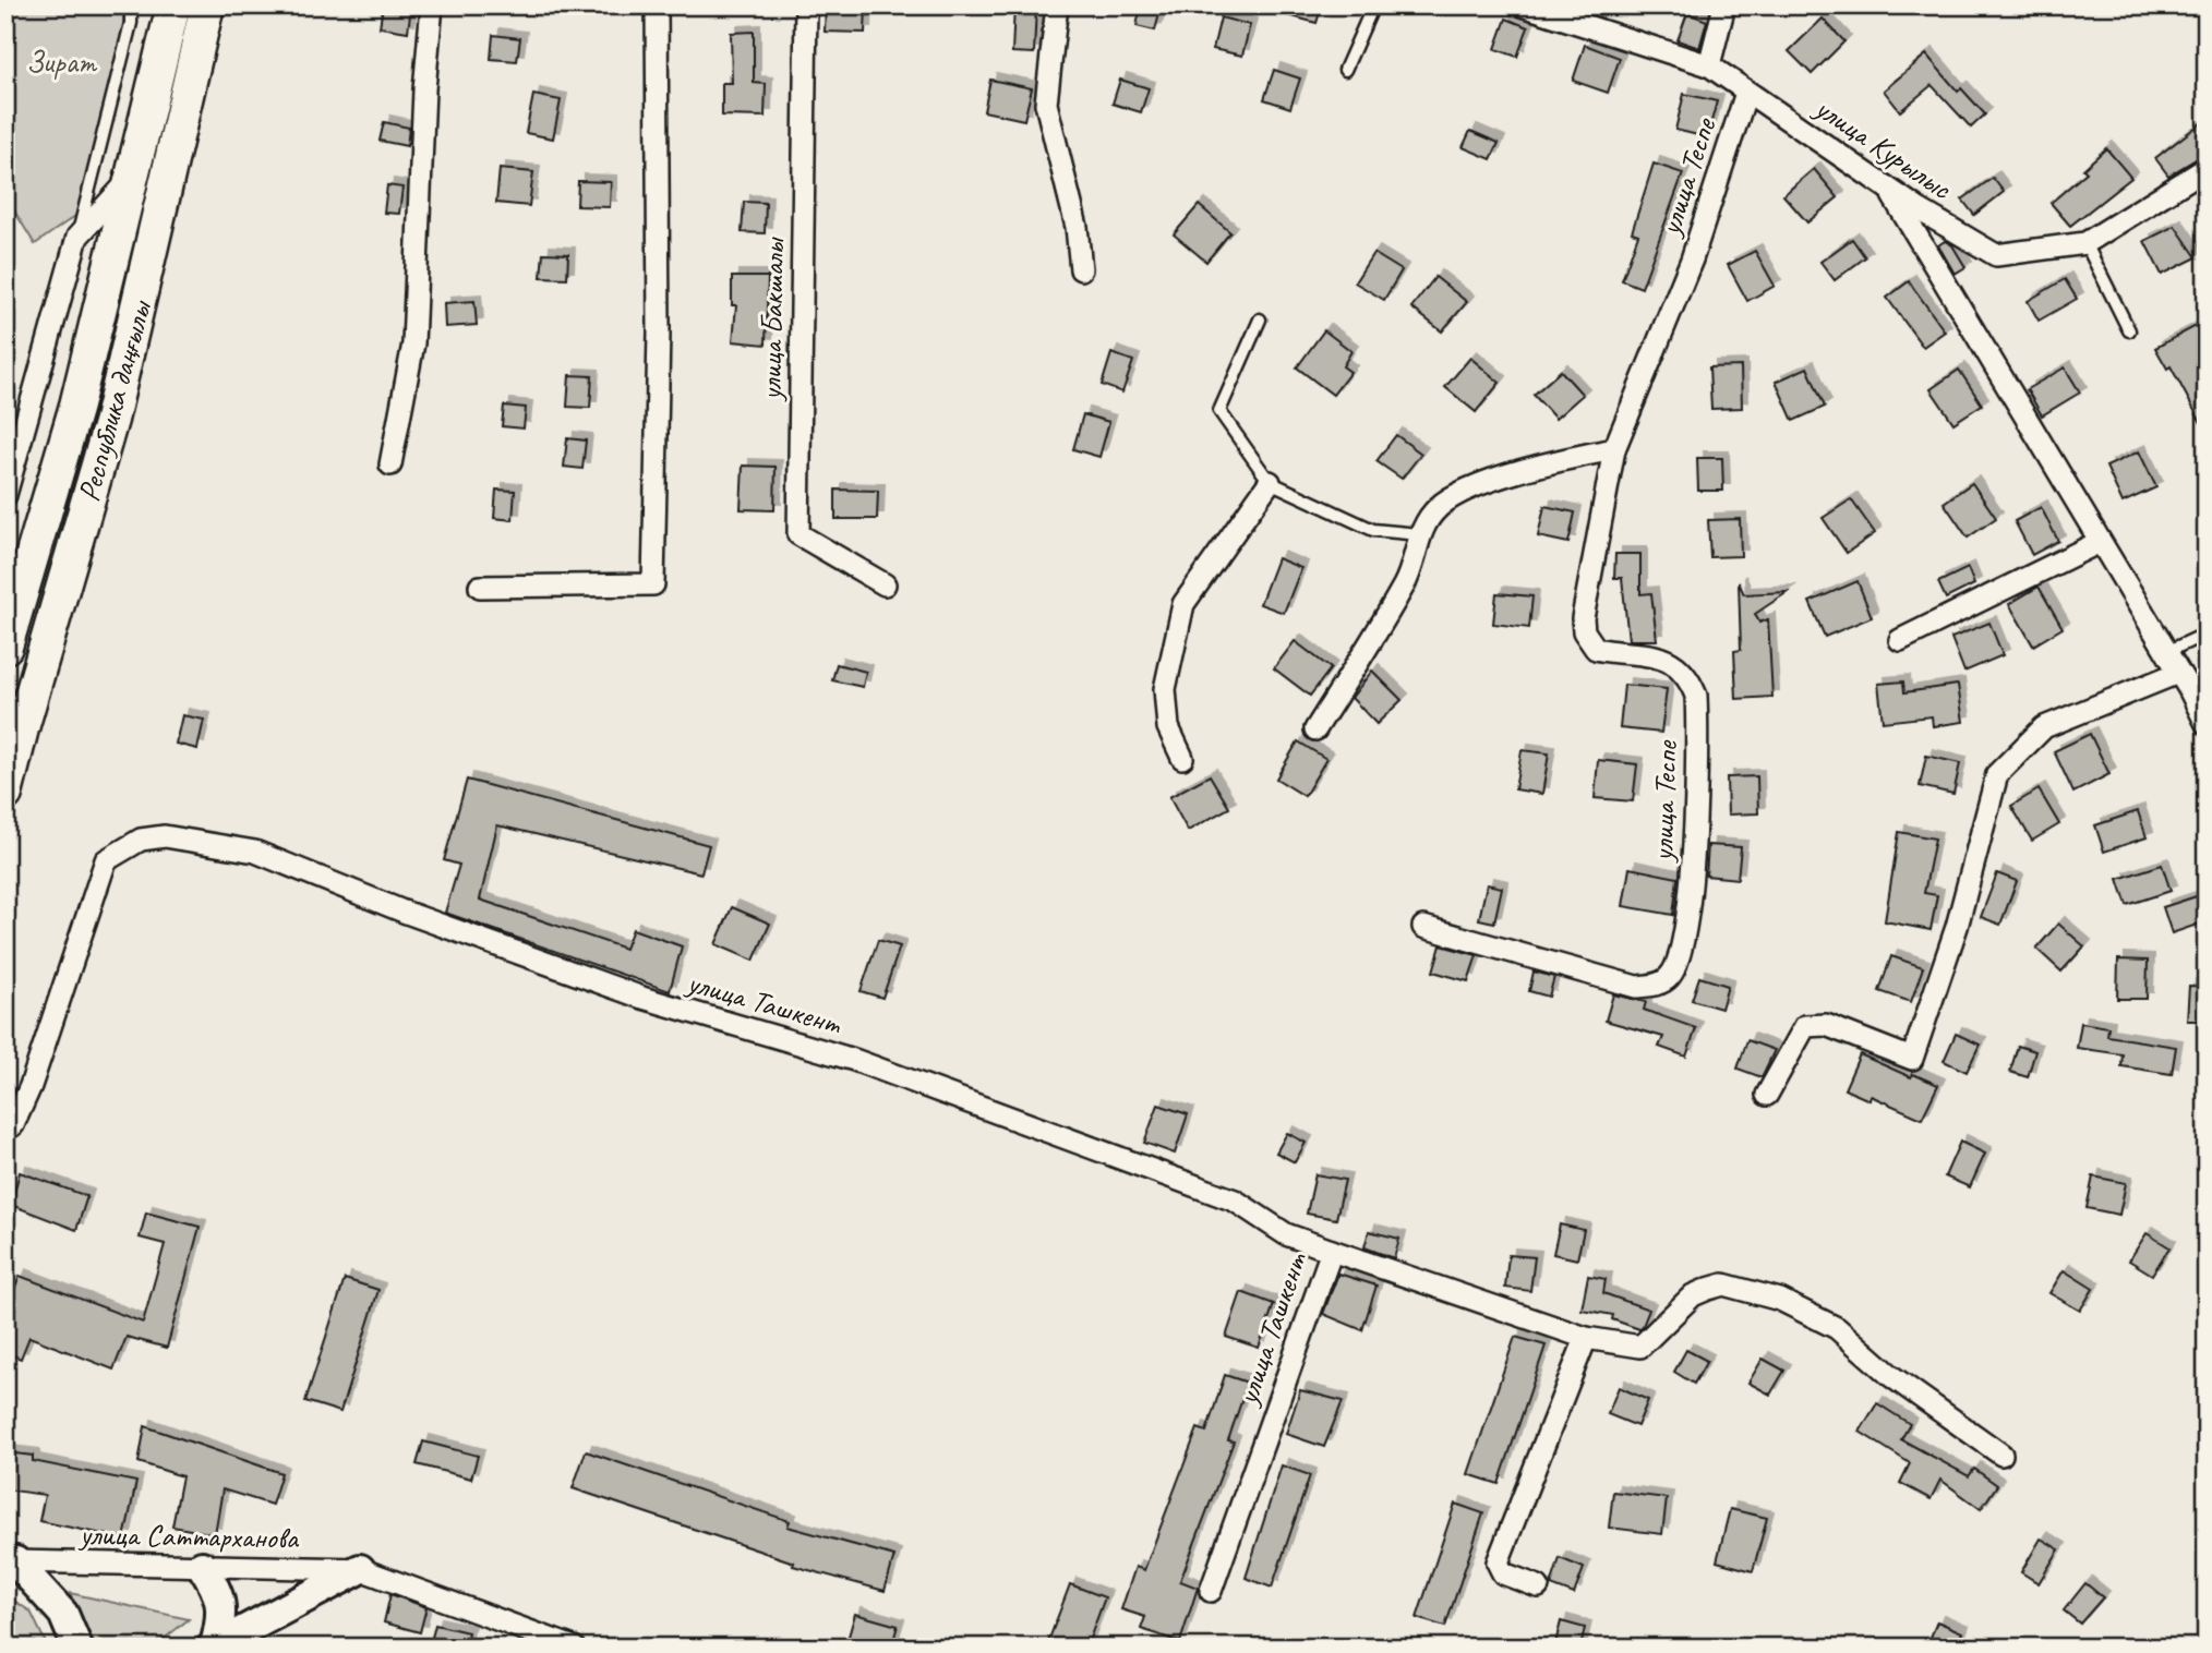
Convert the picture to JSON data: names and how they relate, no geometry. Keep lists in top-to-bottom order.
{
  "streets": {
    "main road": ["Республика даңғылы"],
    "street": [
      "улица Курылыс",
      "улица Теспе",
      "улица Бакшалы",
      "улица Ташкент",
      "улица Саттарханова"
    ]
  },
  "crossings": [
    ["улица Курылыс", "улица Теспе"]
  ],
  "parks": ["Зират"]
}
